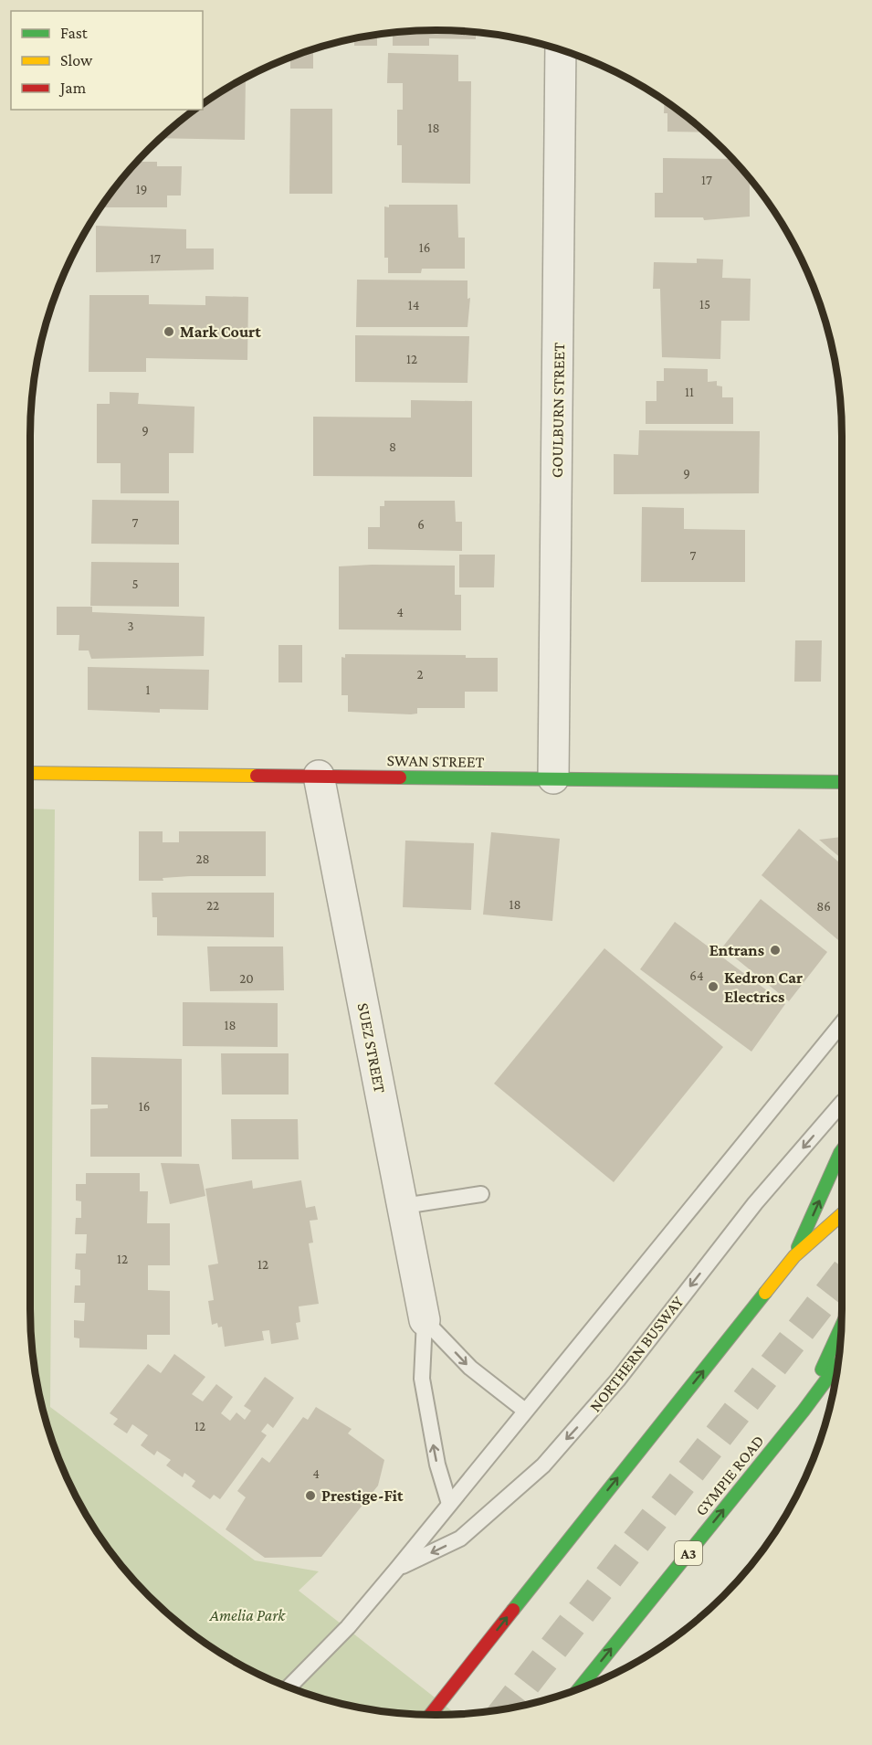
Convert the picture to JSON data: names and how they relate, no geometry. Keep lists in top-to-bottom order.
{
  "streets": {
    "main road": ["SWAN STREET", "GYMPIE ROAD", "A3"],
    "street": ["GOULBURN STREET", "SUEZ STREET"],
    "lane": ["NORTHERN BUSWAY"]
  },
  "crossings": [
    ["GOULBURN STREET", "SWAN STREET"],
    ["SWAN STREET", "SUEZ STREET"],
    ["GYMPIE ROAD", "A3"]
  ],
  "parks": ["Amelia Park"],
  "places": [
    "Mark Court",
    "Entrans",
    "Kedron Car Electrics",
    "Prestige-Fit"
  ],
  "house_numbers": [
    "18",
    "17",
    "19",
    "16",
    "17",
    "15",
    "14",
    "12",
    "11",
    "9",
    "8",
    "9",
    "7",
    "6",
    "7",
    "5",
    "4",
    "3",
    "2",
    "1",
    "28",
    "18",
    "22",
    "86",
    "64",
    "20",
    "18",
    "16",
    "12",
    "12",
    "12",
    "4"
  ],
  "legend": ["Fast", "Slow", "Jam"]
}
